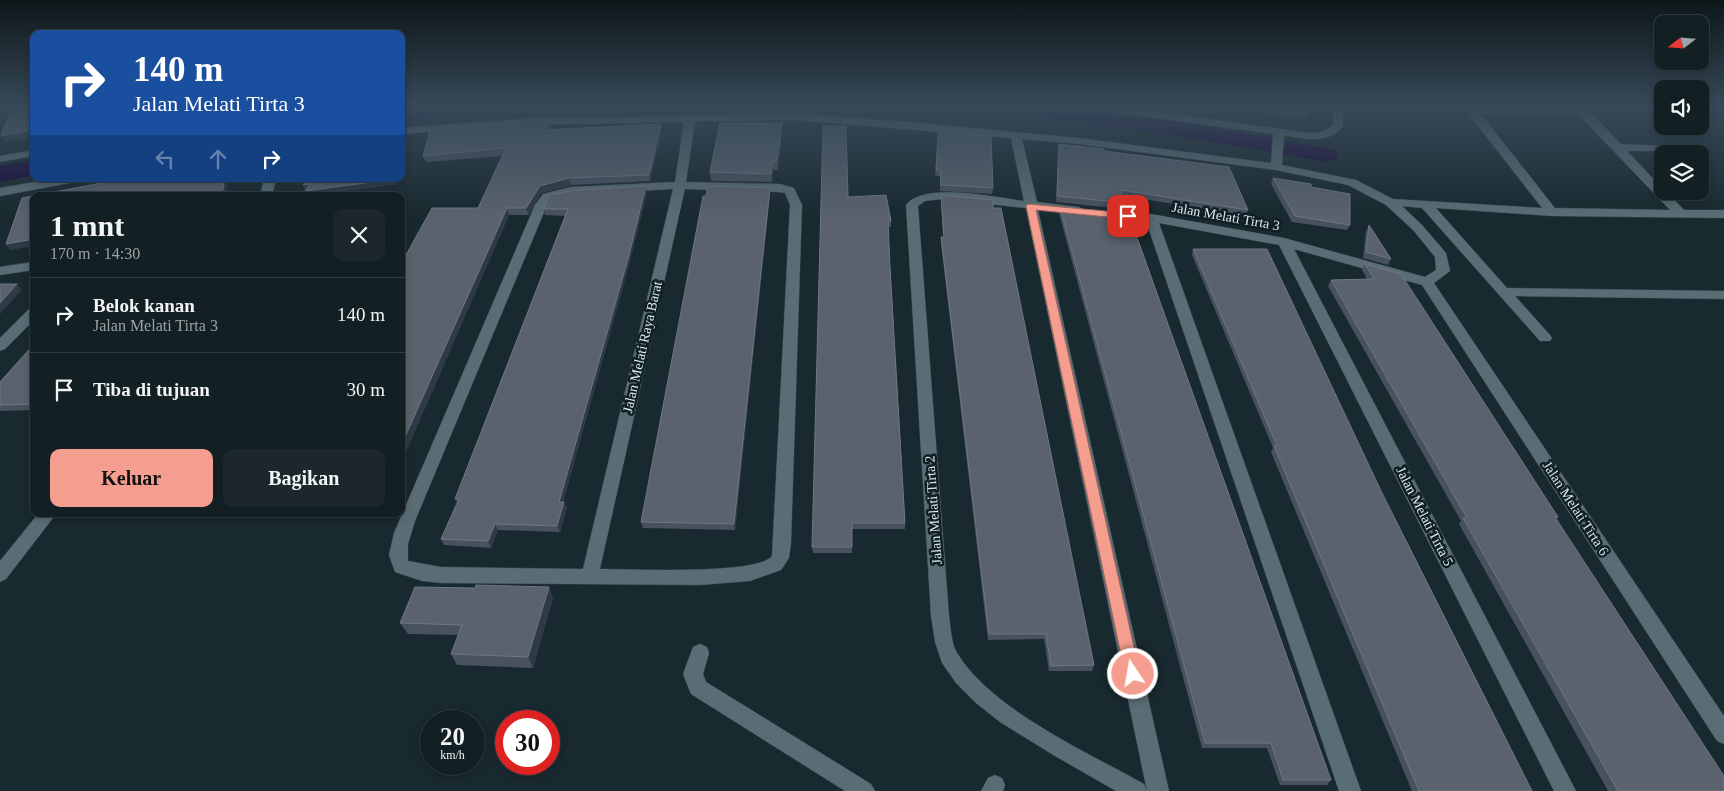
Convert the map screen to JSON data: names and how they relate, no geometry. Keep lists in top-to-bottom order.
{
  "streets": {
    "street": [
      "Jalan Melati Tirta 3",
      "Jalan Melati Raya Barat",
      "Jalan Melati Tirta 6",
      "Jalan Melati Tirta 2",
      "Jalan Melati Tirta 5"
    ]
  },
  "crossings": [
    ["Jalan Melati Tirta 3", "Jalan Melati Tirta 6"],
    ["Jalan Melati Tirta 3", "Jalan Melati Tirta 2"],
    ["Jalan Melati Tirta 3", "Jalan Melati Tirta 5"]
  ],
  "north": "left",
  "page": {
    "turn": ["140 m", "Jalan Melati Tirta 3"],
    "heading": ["1 mnt", "170 m · 14:30"],
    "list": [
      {
        "name": "Belok kanan",
        "note": "Jalan Melati Tirta 3",
        "value": "140 m"
      },
      {
        "name": "Tiba di tujuan",
        "value": "30 m"
      }
    ],
    "buttons": ["Keluar", "Bagikan"],
    "speed": "20 km/h",
    "limit": "30"
  }
}
